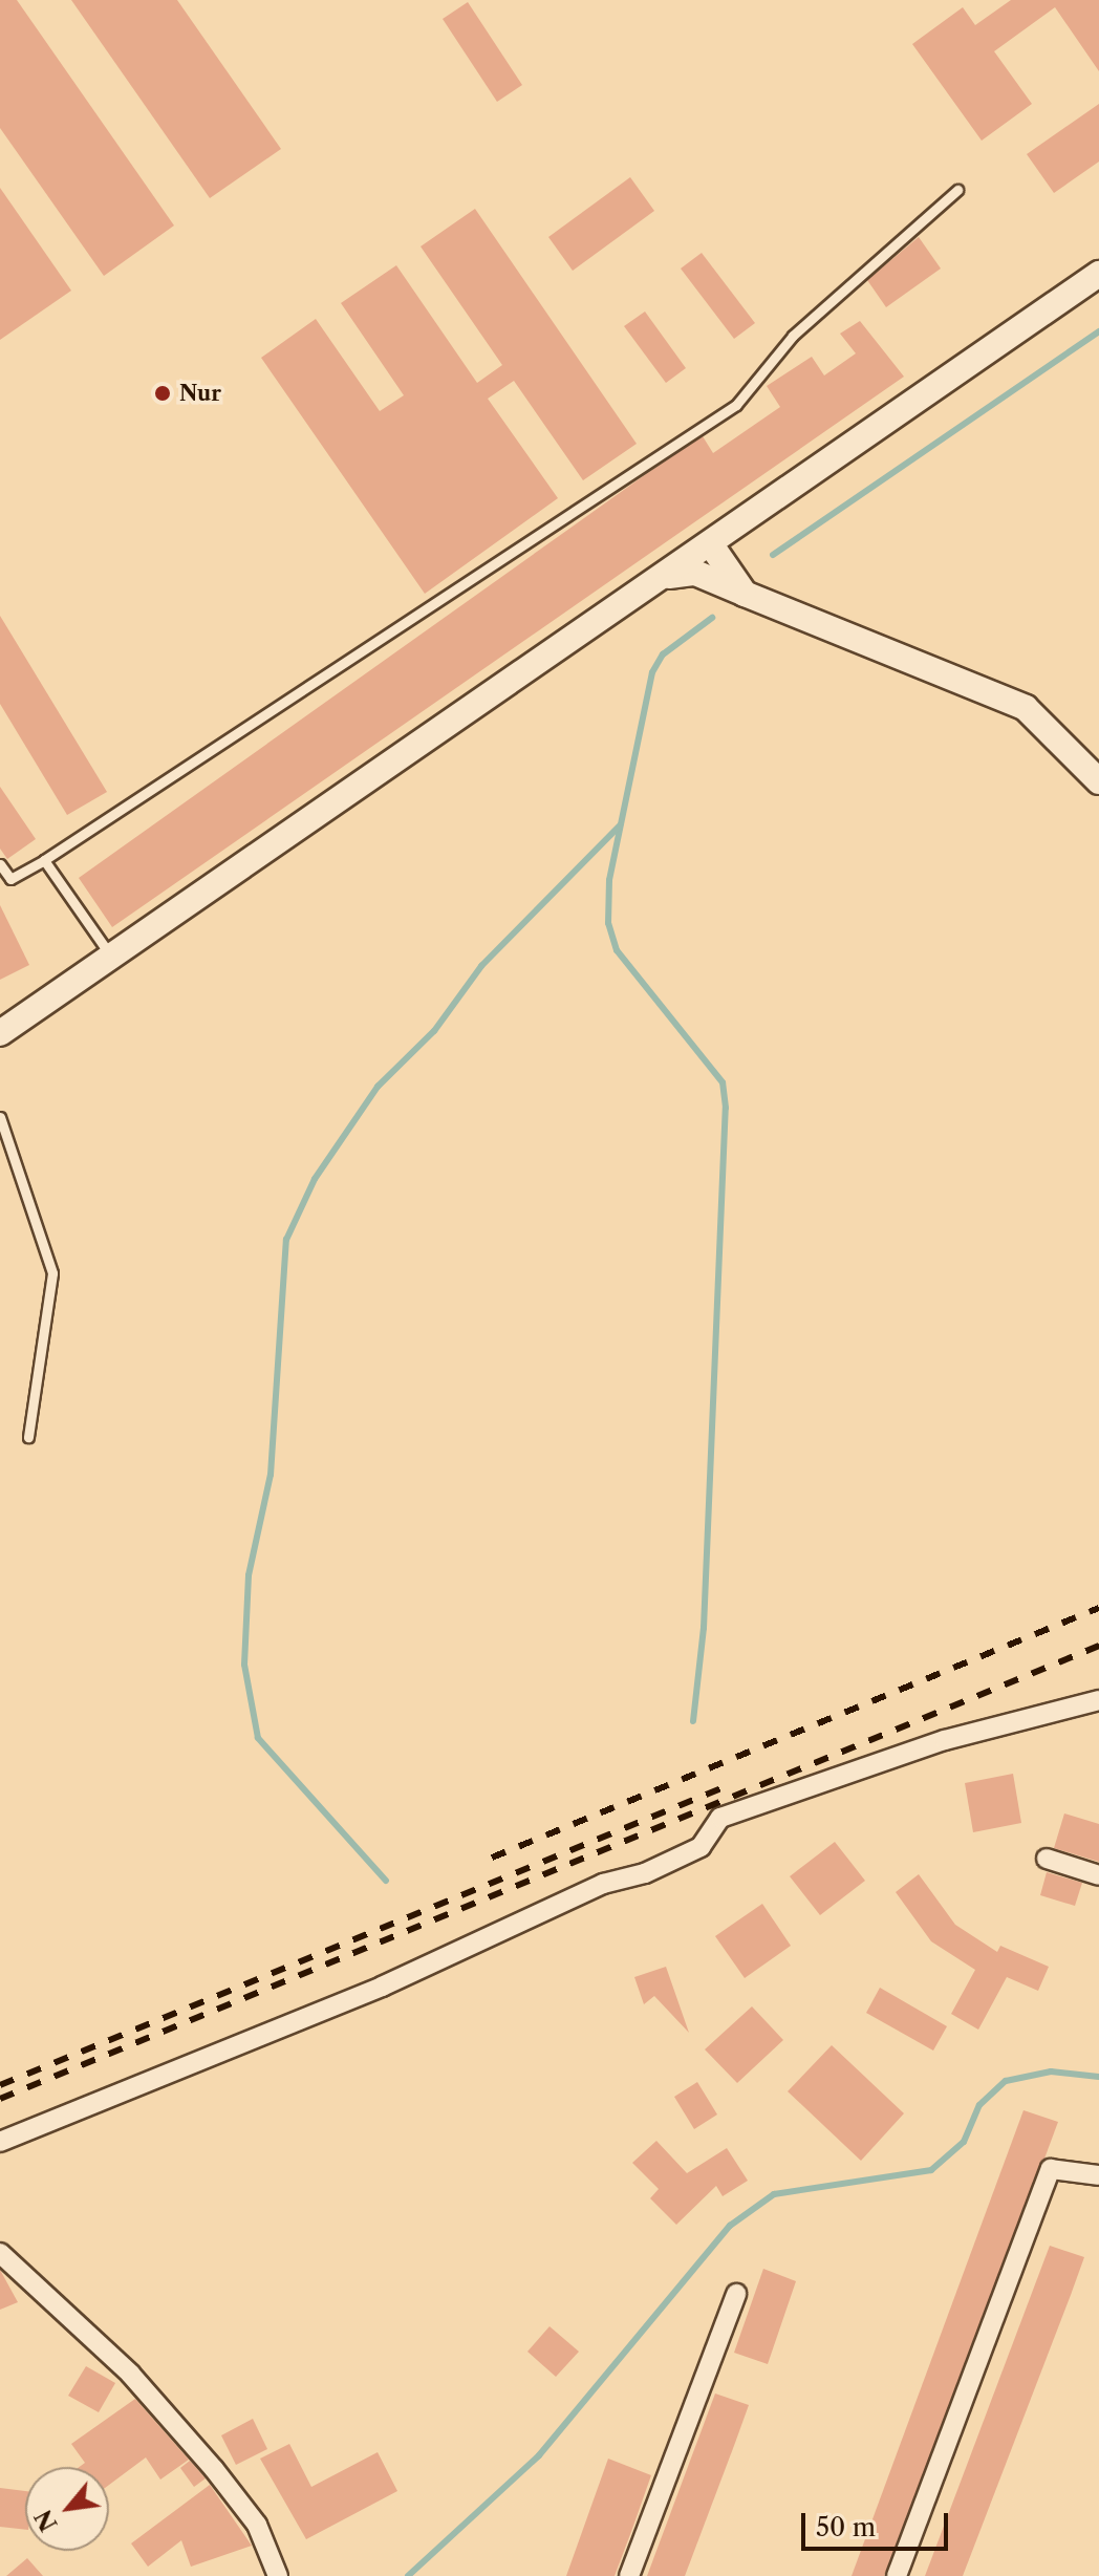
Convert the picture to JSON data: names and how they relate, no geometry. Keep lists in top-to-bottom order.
{
  "places": ["Nur"],
  "scale_bar": "50 m",
  "north": "bottom left"
}
